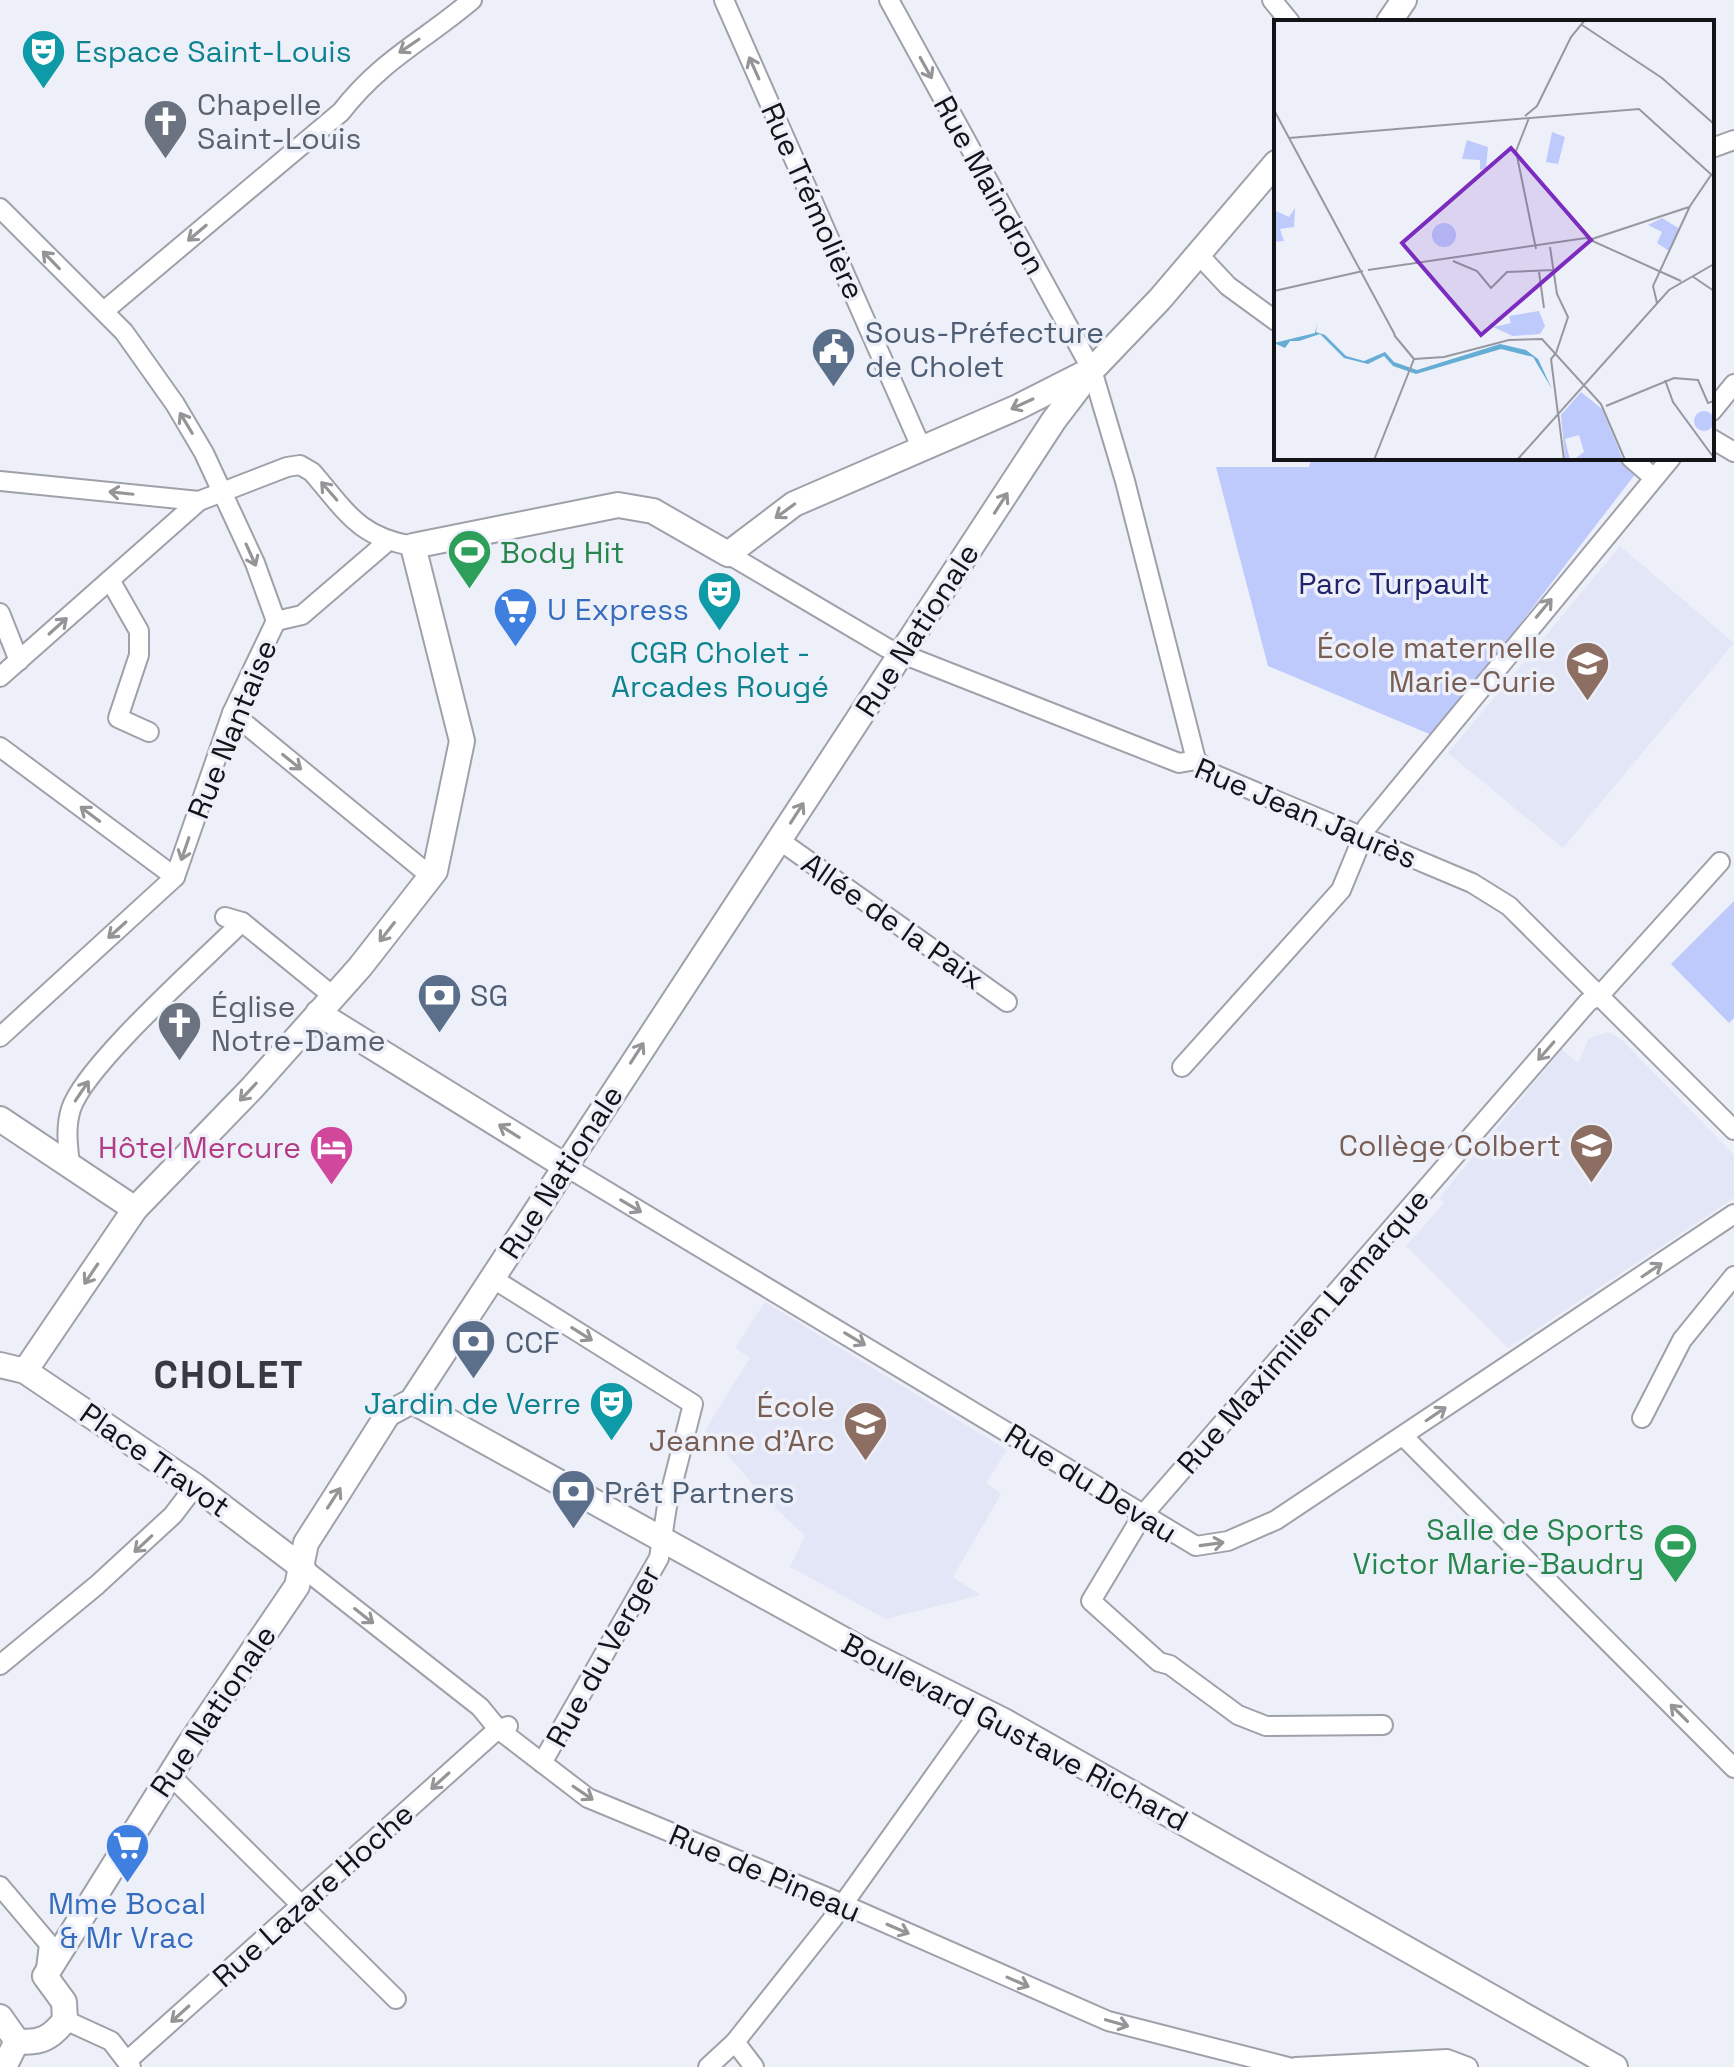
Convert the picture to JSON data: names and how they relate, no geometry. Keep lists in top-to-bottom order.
{
  "streets": {
    "street": [
      "Rue Maindron",
      "Rue Trémolière",
      "Rue Nationale",
      "Rue Nantaise",
      "Rue Jean Jaurès",
      "Allée de la Paix",
      "Rue Maximilien Lamarque",
      "Place Travot",
      "Rue du Devau",
      "Rue du Verger",
      "Boulevard Gustave Richard",
      "Rue de Pineau",
      "Rue Lazare Hoche"
    ]
  },
  "crossings": [
    ["Rue Maindron", "Rue Nationale"],
    ["Rue Maindron", "Rue Jean Jaurès"],
    ["Rue Nationale", "Rue Jean Jaurès"],
    ["Rue Nationale", "Allée de la Paix"],
    ["Rue Nationale", "Place Travot"],
    ["Rue Nationale", "Rue du Devau"],
    ["Rue Nationale", "Rue du Verger"],
    ["Rue Nationale", "Boulevard Gustave Richard"],
    ["Rue Nationale", "Rue de Pineau"],
    ["Rue Jean Jaurès", "Rue Maximilien Lamarque"],
    ["Rue Maximilien Lamarque", "Rue du Devau"],
    ["Place Travot", "Rue de Pineau"],
    ["Rue du Verger", "Boulevard Gustave Richard"],
    ["Rue du Verger", "Rue de Pineau"],
    ["Rue de Pineau", "Rue Lazare Hoche"]
  ],
  "one_way": [
    "Rue Maindron",
    "Rue Trémolière",
    "Rue Nationale",
    "Rue Nantaise",
    "Rue Maximilien Lamarque",
    "Rue du Devau",
    "Rue du Verger",
    "Rue de Pineau",
    "Rue Lazare Hoche"
  ],
  "districts": ["CHOLET"],
  "parks": ["Parc Turpault"],
  "places": {
    "theatre": ["Espace Saint-Louis", "CGR Cholet - Arcades Rougé", "Jardin de Verre"],
    "church": ["Chapelle Saint-Louis", "Église Notre-Dame"],
    "public building": ["Sous-Préfecture de Cholet"],
    "sports": ["Body Hit", "Salle de Sports Victor Marie-Baudry"],
    "supermarket": ["U Express", "Mme Bocal & Mr Vrac"],
    "school or university": ["École maternelle Marie-Curie", "Collège Colbert", "École Jeanne d’Arc"],
    "bank": ["SG", "CCF", "Prêt Partners"],
    "hotel": ["Hôtel Mercure"]
  }
}
